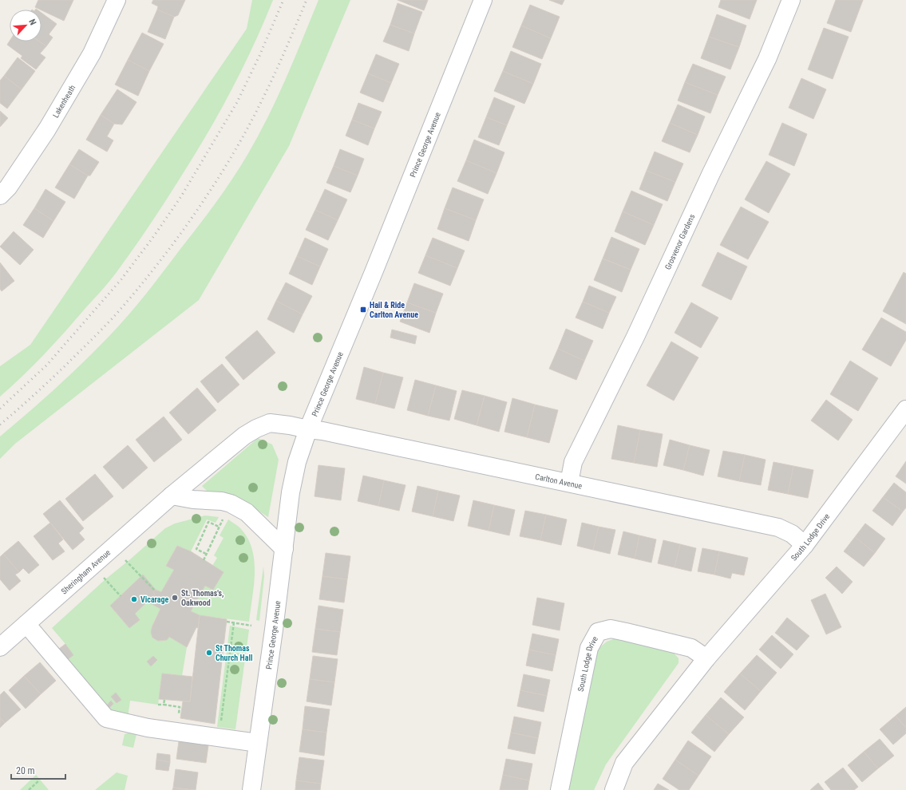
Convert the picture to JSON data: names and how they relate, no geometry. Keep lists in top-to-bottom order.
{
  "streets": {
    "street": [
      "Lakenheath",
      "Prince George Avenue",
      "Grosvenor Gardens",
      "Carlton Avenue",
      "South Lodge Drive",
      "Sheringham Avenue"
    ]
  },
  "crossings": [
    ["Prince George Avenue", "Carlton Avenue"],
    ["Prince George Avenue", "Sheringham Avenue"],
    ["Grosvenor Gardens", "Carlton Avenue"],
    ["Carlton Avenue", "South Lodge Drive"],
    ["Carlton Avenue", "Sheringham Avenue"]
  ],
  "places": {
    "transit": ["Hail & Ride Carlton Avenue"],
    "other": ["St. Thomas's, Oakwood", "Vicarage", "St Thomas Church Hall"]
  },
  "scale_bar": "20 m",
  "north": "top right"
}
